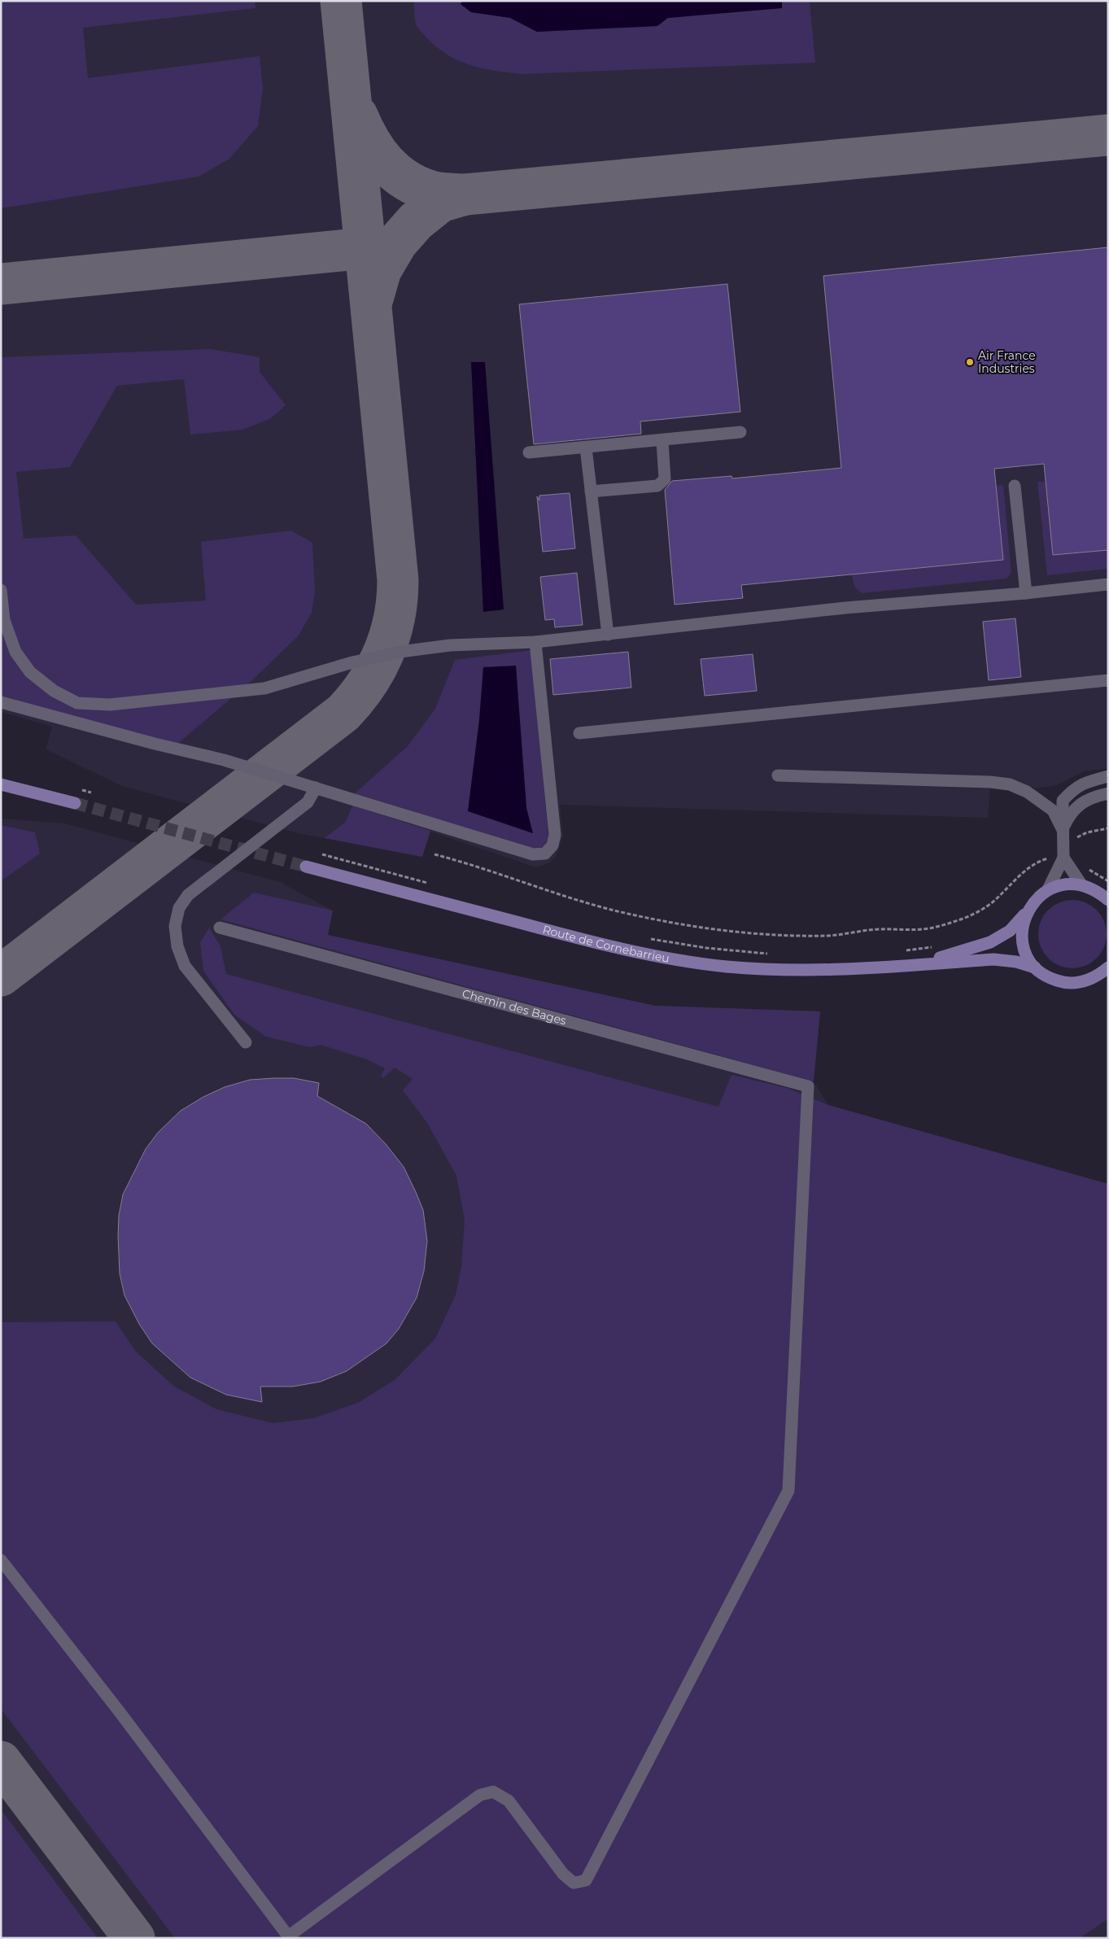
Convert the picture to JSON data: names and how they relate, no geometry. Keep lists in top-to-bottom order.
{
  "streets": {
    "main road": ["Route de Cornebarrieu"],
    "street": ["Chemin des Bages"]
  },
  "places": ["Air France Industries"]
}
